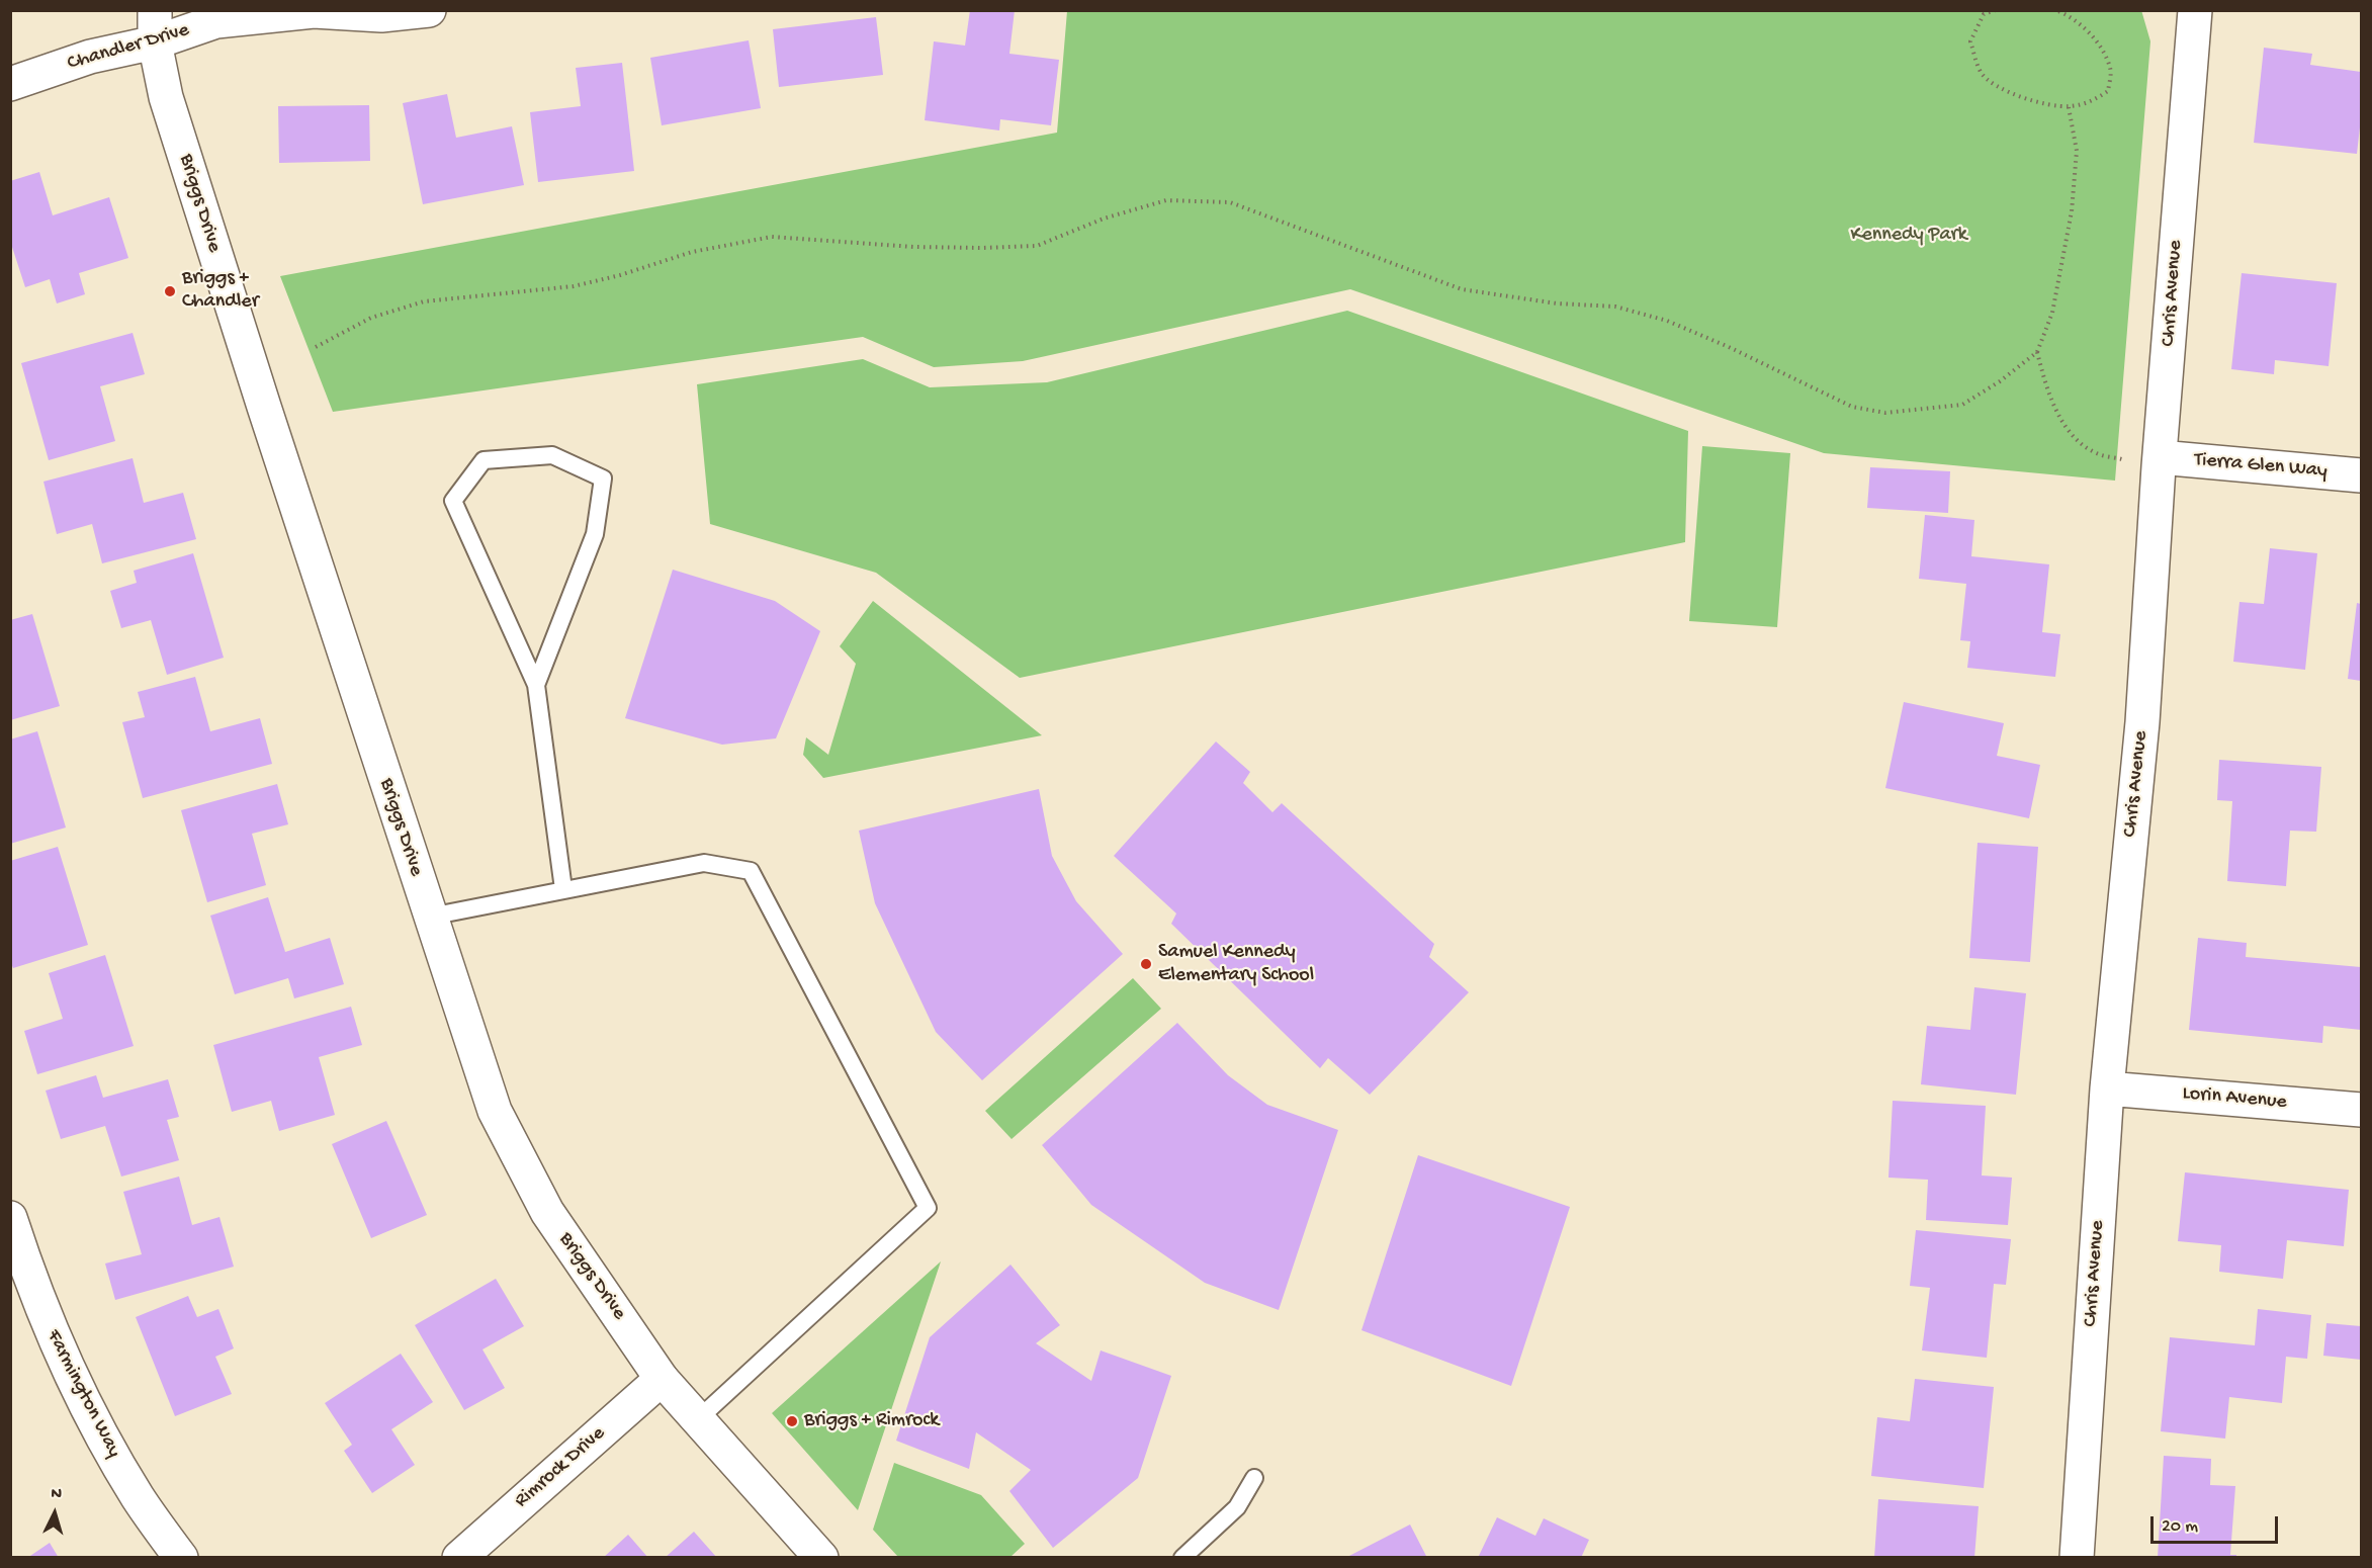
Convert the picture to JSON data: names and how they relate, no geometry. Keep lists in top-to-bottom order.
{
  "streets": {
    "street": [
      "Chandler Drive",
      "Briggs Drive",
      "Chris Avenue",
      "Tierra Glen Way",
      "Lorin Avenue",
      "Farmington Way",
      "Rimrock Drive"
    ]
  },
  "crossings": [
    ["Chandler Drive", "Briggs Drive"],
    ["Briggs Drive", "Rimrock Drive"],
    ["Chris Avenue", "Tierra Glen Way"],
    ["Chris Avenue", "Lorin Avenue"]
  ],
  "parks": ["Kennedy Park"],
  "places": ["Briggs + Chandler", "Samuel Kennedy Elementary School", "Briggs + Rimrock"],
  "scale_bar": "20 m",
  "north": "top"
}
